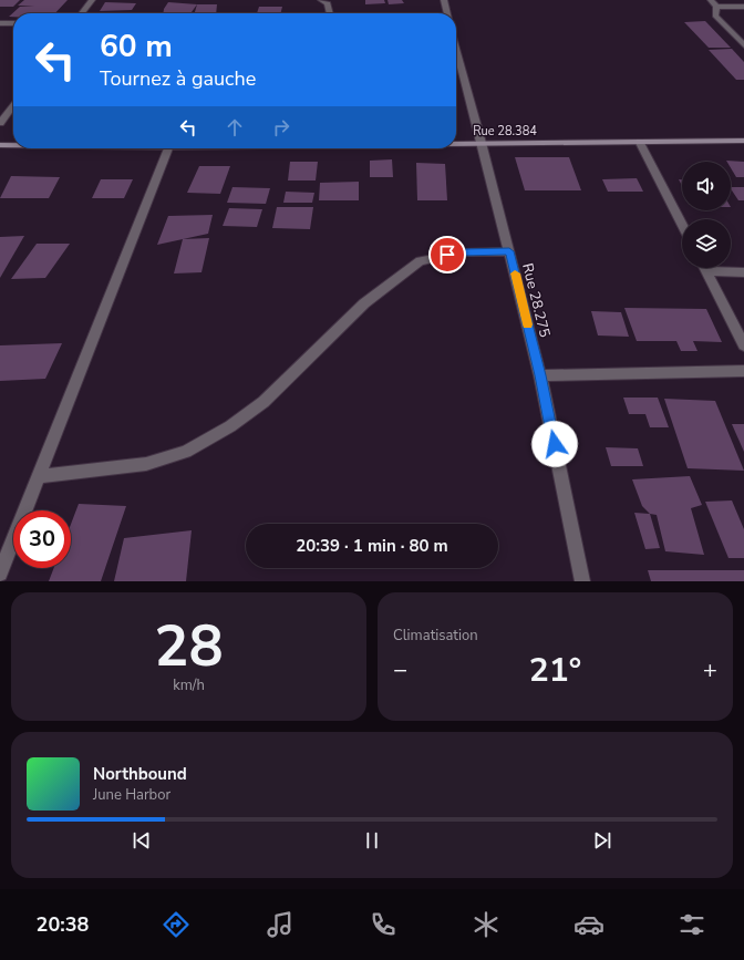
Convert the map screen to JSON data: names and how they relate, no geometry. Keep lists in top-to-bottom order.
{
  "streets": {
    "street": ["Rue 28.384", "Rue 28.275"]
  },
  "crossings": [
    ["Rue 28.384", "Rue 28.275"]
  ],
  "page": {
    "turn": ["60 m", "Tournez à gauche"],
    "limit": "30",
    "trip": "20:39 · 1 min · 80 m",
    "tile": [
      ["28", "km/h"],
      "Climatisation"
    ],
    "heat": ["−", "21°", "+"],
    "song": ["Northbound", "June Harbor"],
    "tabs": "20:38"
  }
}
